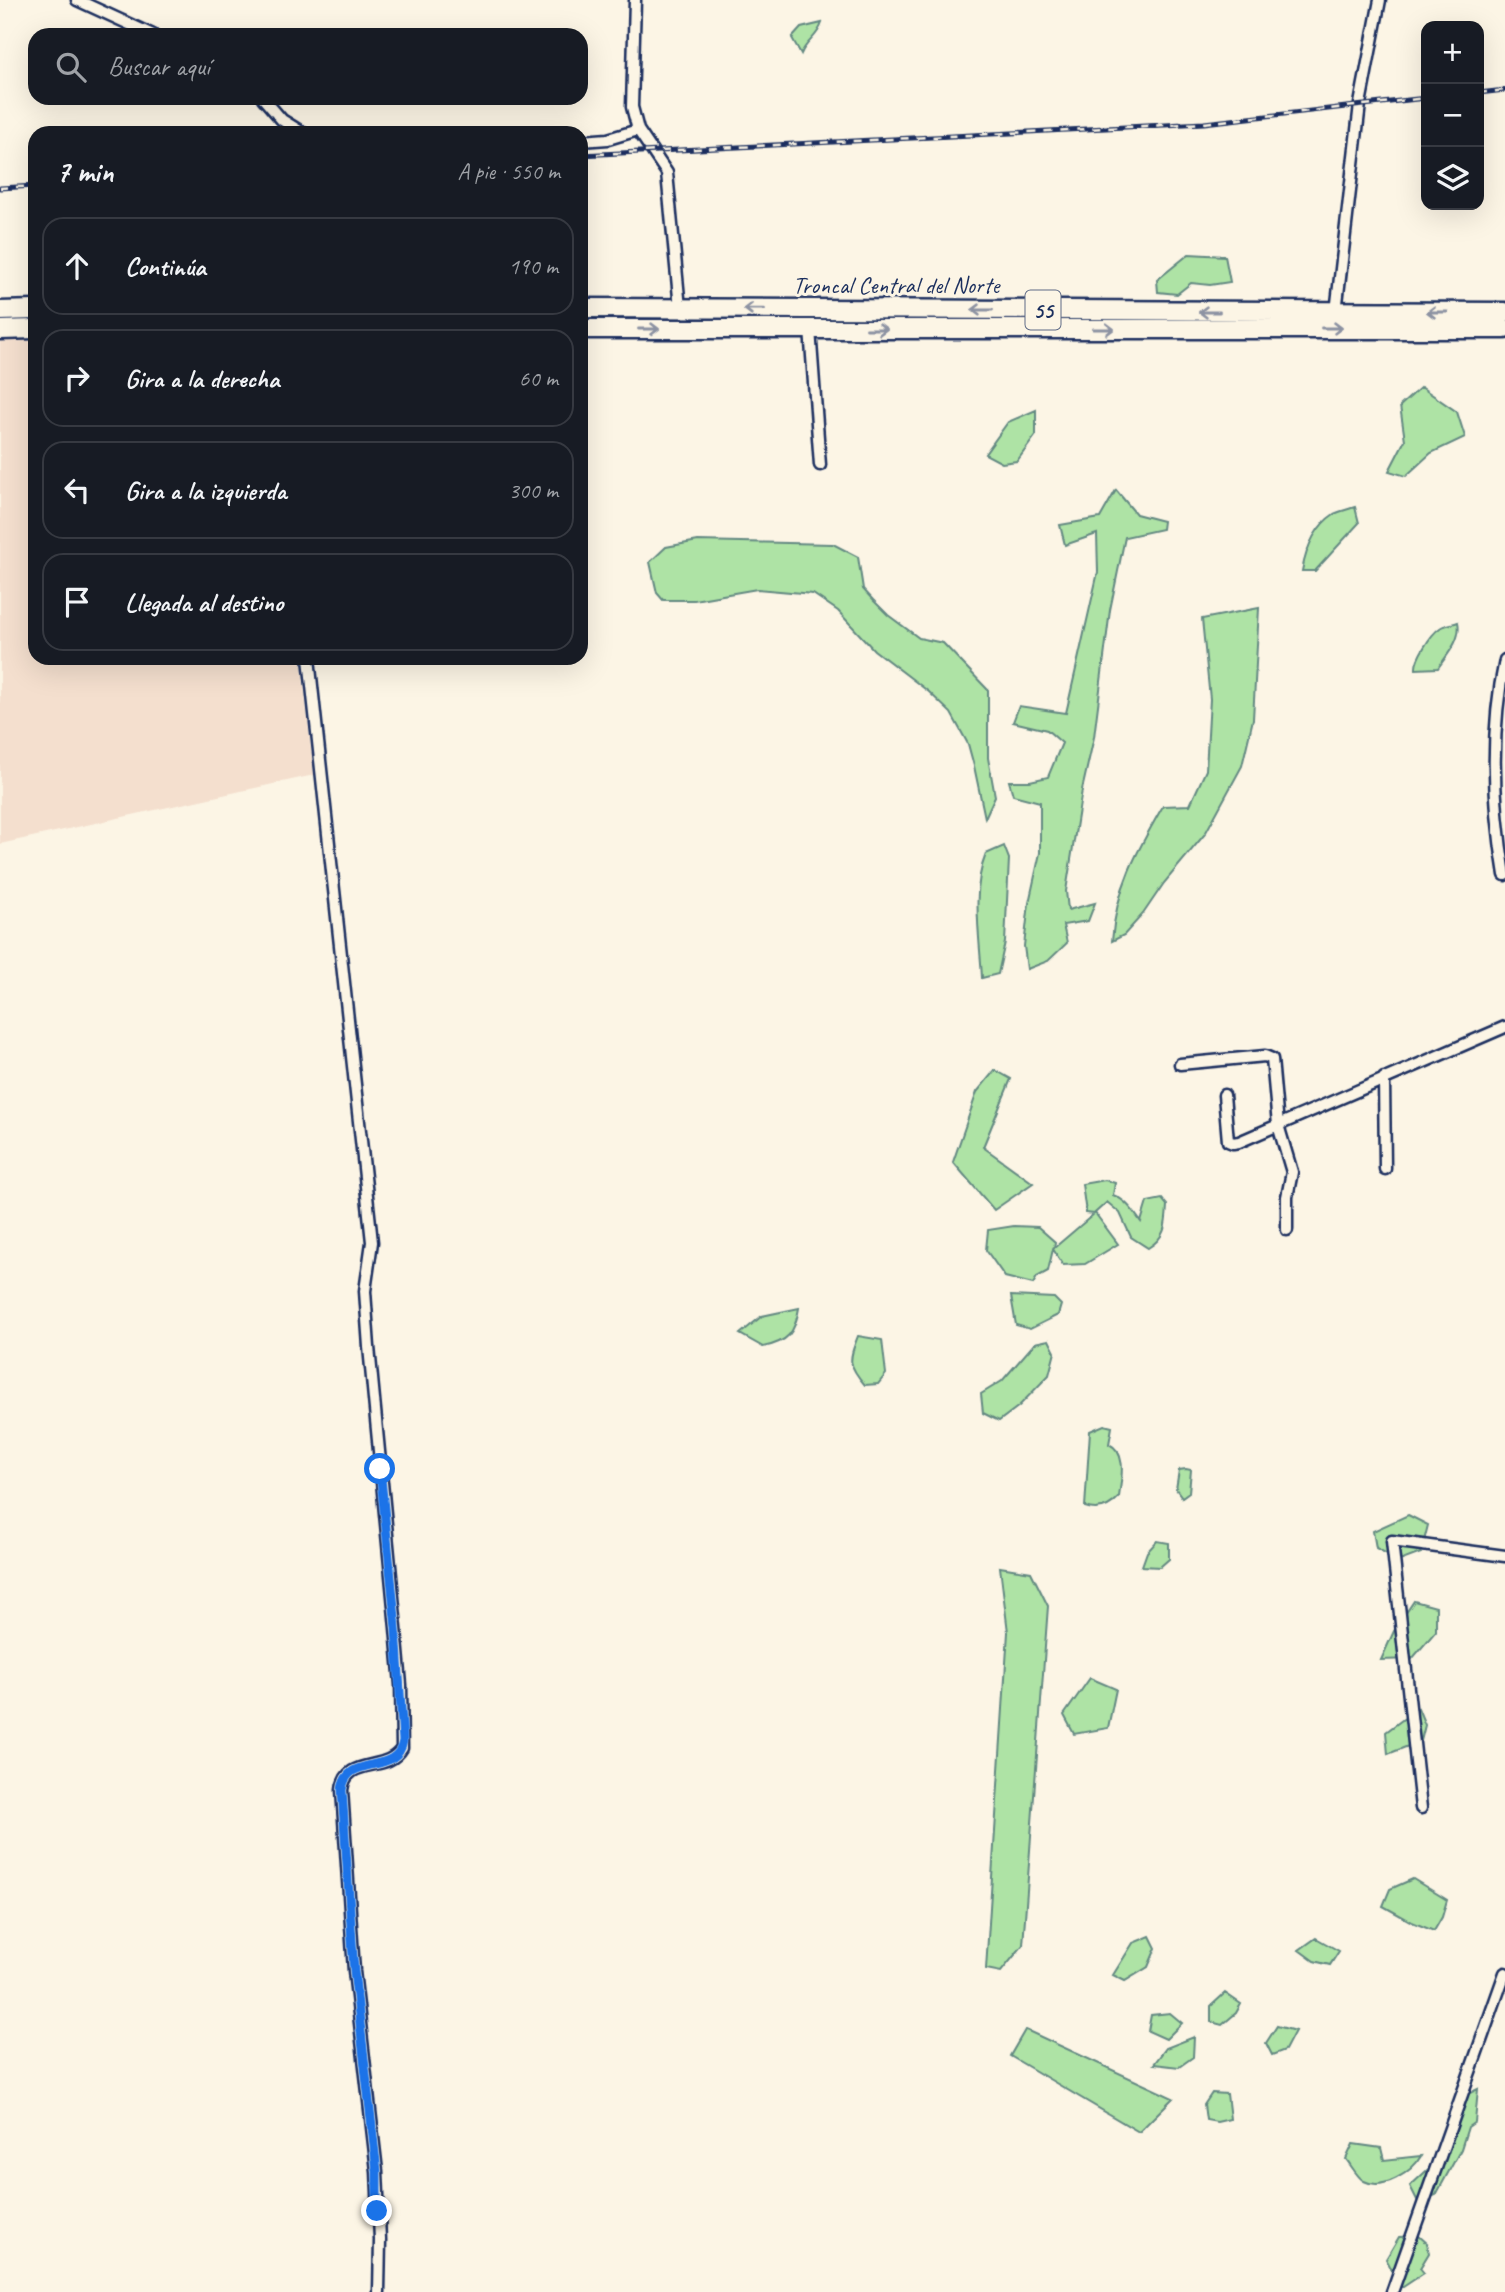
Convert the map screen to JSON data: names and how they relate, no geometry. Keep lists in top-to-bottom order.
{
  "streets": {
    "highway": ["Troncal Central del Norte", "55"]
  },
  "page": {
    "map_buttons": ["+", "−"],
    "search": "Buscar aquí",
    "heading": ["7 min", "A pie · 550 m"],
    "list": [
      ["Continúa", "190 m"],
      ["Gira a la derecha", "60 m"],
      ["Gira a la izquierda", "300 m"],
      "Llegada al destino"
    ]
  }
}
